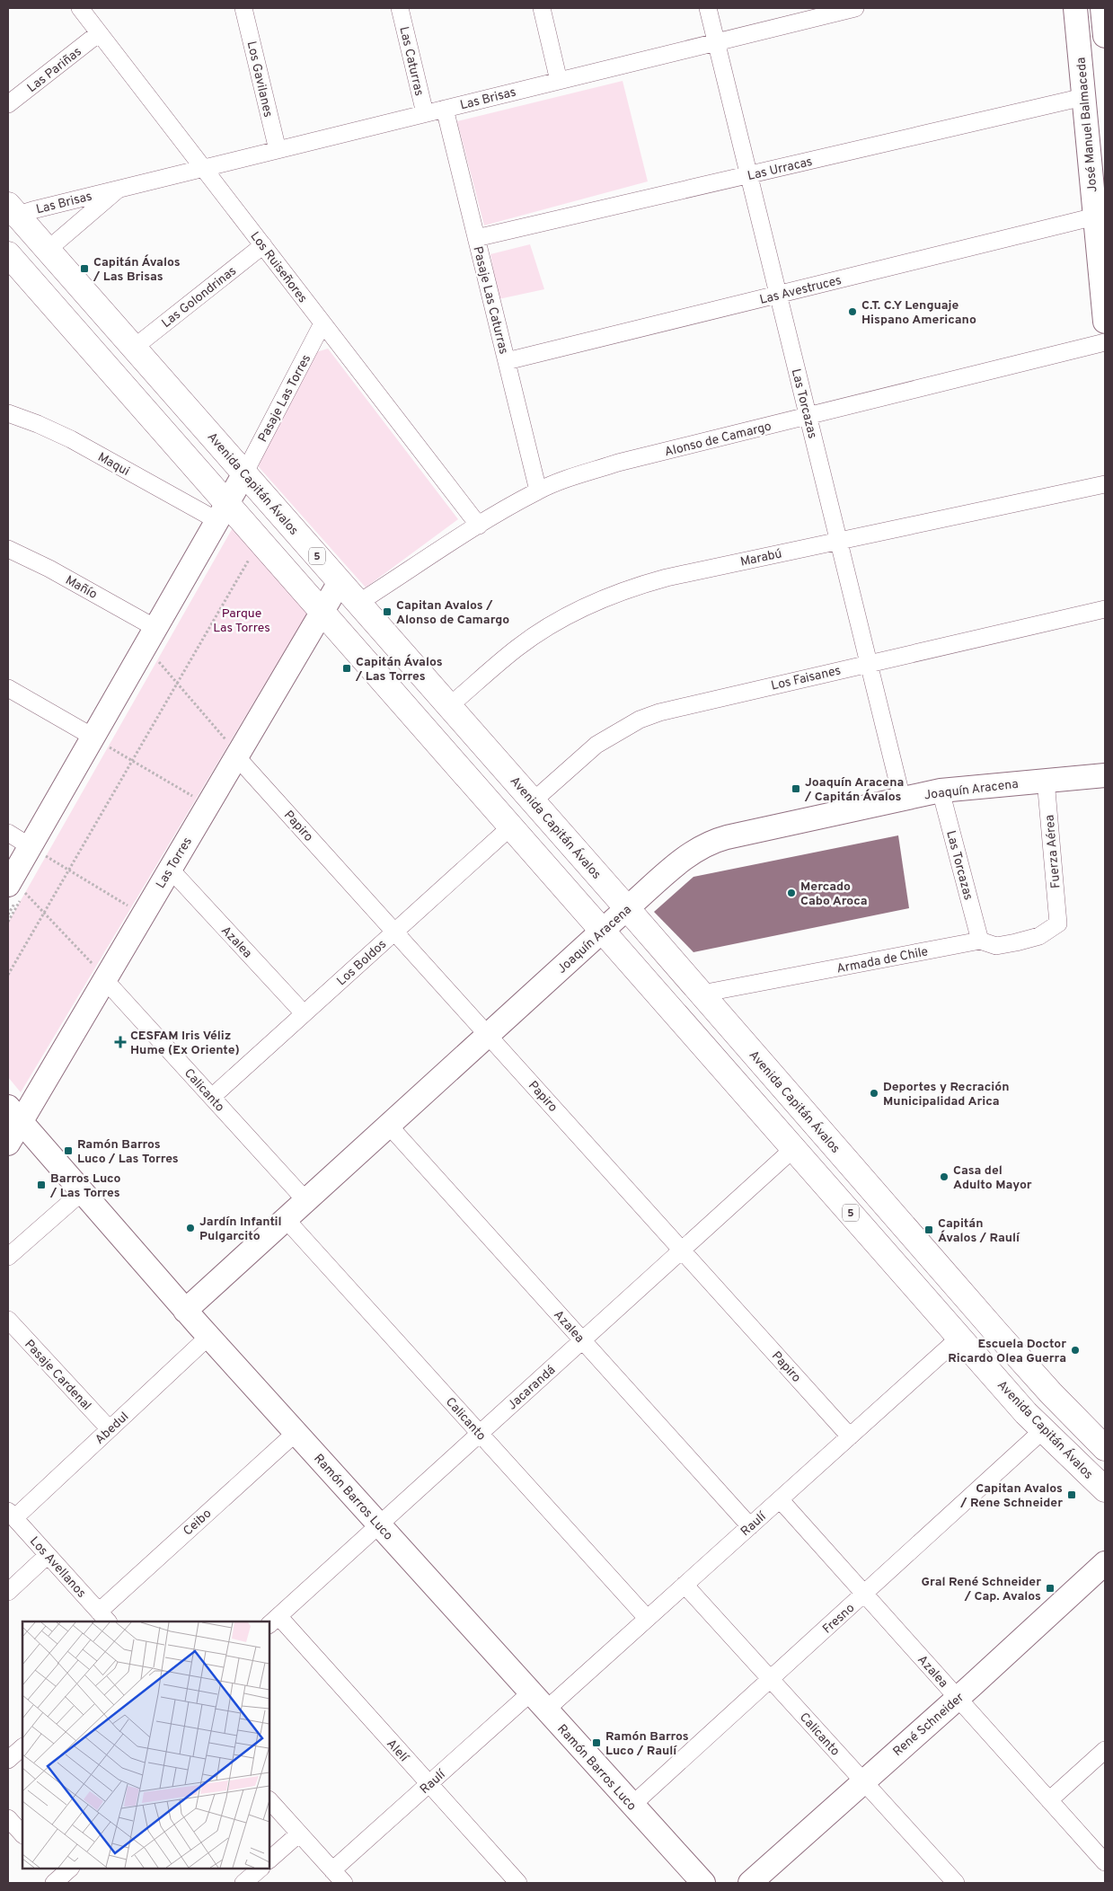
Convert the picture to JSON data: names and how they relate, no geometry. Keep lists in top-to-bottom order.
{
  "streets": {
    "highway": ["Avenida Capitán Ávalos", "5"],
    "street": [
      "Las Caturras",
      "Las Pariñas",
      "Los Gavilanes",
      "Las Brisas",
      "José Manuel Balmaceda",
      "Las Urracas",
      "Los Ruiseñores",
      "Las Avestruces",
      "Las Golondrinas",
      "Pasaje Las Caturras",
      "Pasaje Las Torres",
      "Las Torcazas",
      "Alonso de Camargo",
      "Maqui",
      "Marabú",
      "Mañío",
      "Los Faisanes",
      "Joaquín Aracena",
      "Papiro",
      "Fuerza Aérea",
      "Las Torres",
      "Azalea",
      "Armada de Chile",
      "Los Boldos",
      "Calicanto",
      "Pasaje Cardenal",
      "Jacarandá",
      "Abedul",
      "Ramón Barros Luco",
      "Ceibo",
      "Raulí",
      "Los Avellanos",
      "Fresno",
      "René Schneider",
      "Alelí"
    ]
  },
  "crossings": [
    ["Las Caturras", "Las Brisas"],
    ["Las Pariñas", "Los Ruiseñores"],
    ["Los Gavilanes", "Las Brisas"],
    ["Las Brisas", "Los Ruiseñores"],
    ["Las Brisas", "Pasaje Las Caturras"],
    ["Las Brisas", "Las Torcazas"],
    ["Las Brisas", "Avenida Capitán Ávalos"],
    ["José Manuel Balmaceda", "Las Urracas"],
    ["José Manuel Balmaceda", "Las Avestruces"],
    ["Las Urracas", "Pasaje Las Caturras"],
    ["Las Urracas", "Las Torcazas"],
    ["Los Ruiseñores", "Las Golondrinas"],
    ["Los Ruiseñores", "Pasaje Las Torres"],
    ["Los Ruiseñores", "Alonso de Camargo"],
    ["Las Avestruces", "Pasaje Las Caturras"],
    ["Las Avestruces", "Las Torcazas"],
    ["Las Golondrinas", "Avenida Capitán Ávalos"],
    ["Pasaje Las Caturras", "Alonso de Camargo"],
    ["Pasaje Las Torres", "Avenida Capitán Ávalos"],
    ["Las Torcazas", "Alonso de Camargo"],
    ["Las Torcazas", "Marabú"],
    ["Las Torcazas", "Los Faisanes"],
    ["Las Torcazas", "Joaquín Aracena"],
    ["Las Torcazas", "Armada de Chile"],
    ["Alonso de Camargo", "Avenida Capitán Ávalos"],
    ["Maqui", "Avenida Capitán Ávalos"],
    ["Avenida Capitán Ávalos", "Marabú"],
    ["Avenida Capitán Ávalos", "Los Faisanes"],
    ["Avenida Capitán Ávalos", "Joaquín Aracena"],
    ["Avenida Capitán Ávalos", "Las Torres"],
    ["Avenida Capitán Ávalos", "Armada de Chile"],
    ["Avenida Capitán Ávalos", "Los Boldos"],
    ["Avenida Capitán Ávalos", "Jacarandá"],
    ["Avenida Capitán Ávalos", "Raulí"],
    ["Avenida Capitán Ávalos", "Fresno"],
    ["Joaquín Aracena", "Papiro"],
    ["Joaquín Aracena", "Fuerza Aérea"],
    ["Joaquín Aracena", "Azalea"],
    ["Joaquín Aracena", "Calicanto"],
    ["Joaquín Aracena", "Ramón Barros Luco"],
    ["Papiro", "Las Torres"],
    ["Papiro", "Los Boldos"],
    ["Papiro", "Jacarandá"],
    ["Papiro", "Raulí"],
    ["Fuerza Aérea", "Armada de Chile"],
    ["Las Torres", "Azalea"],
    ["Las Torres", "Calicanto"],
    ["Las Torres", "Ramón Barros Luco"],
    ["Azalea", "Los Boldos"],
    ["Azalea", "Jacarandá"],
    ["Azalea", "Raulí"],
    ["Azalea", "Fresno"],
    ["Azalea", "René Schneider"],
    ["Los Boldos", "Calicanto"],
    ["Calicanto", "Jacarandá"],
    ["Calicanto", "Raulí"],
    ["Calicanto", "Fresno"],
    ["Calicanto", "René Schneider"],
    ["Pasaje Cardenal", "Abedul"],
    ["Jacarandá", "Ramón Barros Luco"],
    ["Jacarandá", "Alelí"],
    ["Abedul", "Ramón Barros Luco"],
    ["Abedul", "Los Avellanos"],
    ["Ramón Barros Luco", "Ceibo"],
    ["Ramón Barros Luco", "Raulí"],
    ["Ramón Barros Luco", "Fresno"],
    ["Ceibo", "Los Avellanos"],
    ["Raulí", "Alelí"]
  ],
  "parks": ["Parque Las Torres"],
  "places": {
    "transit": [
      "Capitán Ávalos / Las Brisas",
      "Capitan Avalos / Alonso de Camargo",
      "Capitán Ávalos / Las Torres",
      "Joaquín Aracena / Capitán Ávalos",
      "Ramón Barros Luco / Las Torres",
      "Barros Luco / Las Torres",
      "Capitán Ávalos / Raulí",
      "Capitan Avalos / Rene Schneider",
      "Gral René Schneider / Cap. Avalos",
      "Ramón Barros Luco / Raulí"
    ],
    "other": [
      "C.T. C.Y Lenguaje Hispano Americano",
      "Mercado Cabo Aroca",
      "Deportes y Recración Municipalidad Arica",
      "Casa del Adulto Mayor",
      "Jardín Infantil Pulgarcito",
      "Escuela Doctor Ricardo Olea Guerra"
    ],
    "health": ["CESFAM Iris Véliz Hume (Ex Oriente)"]
  }
}
